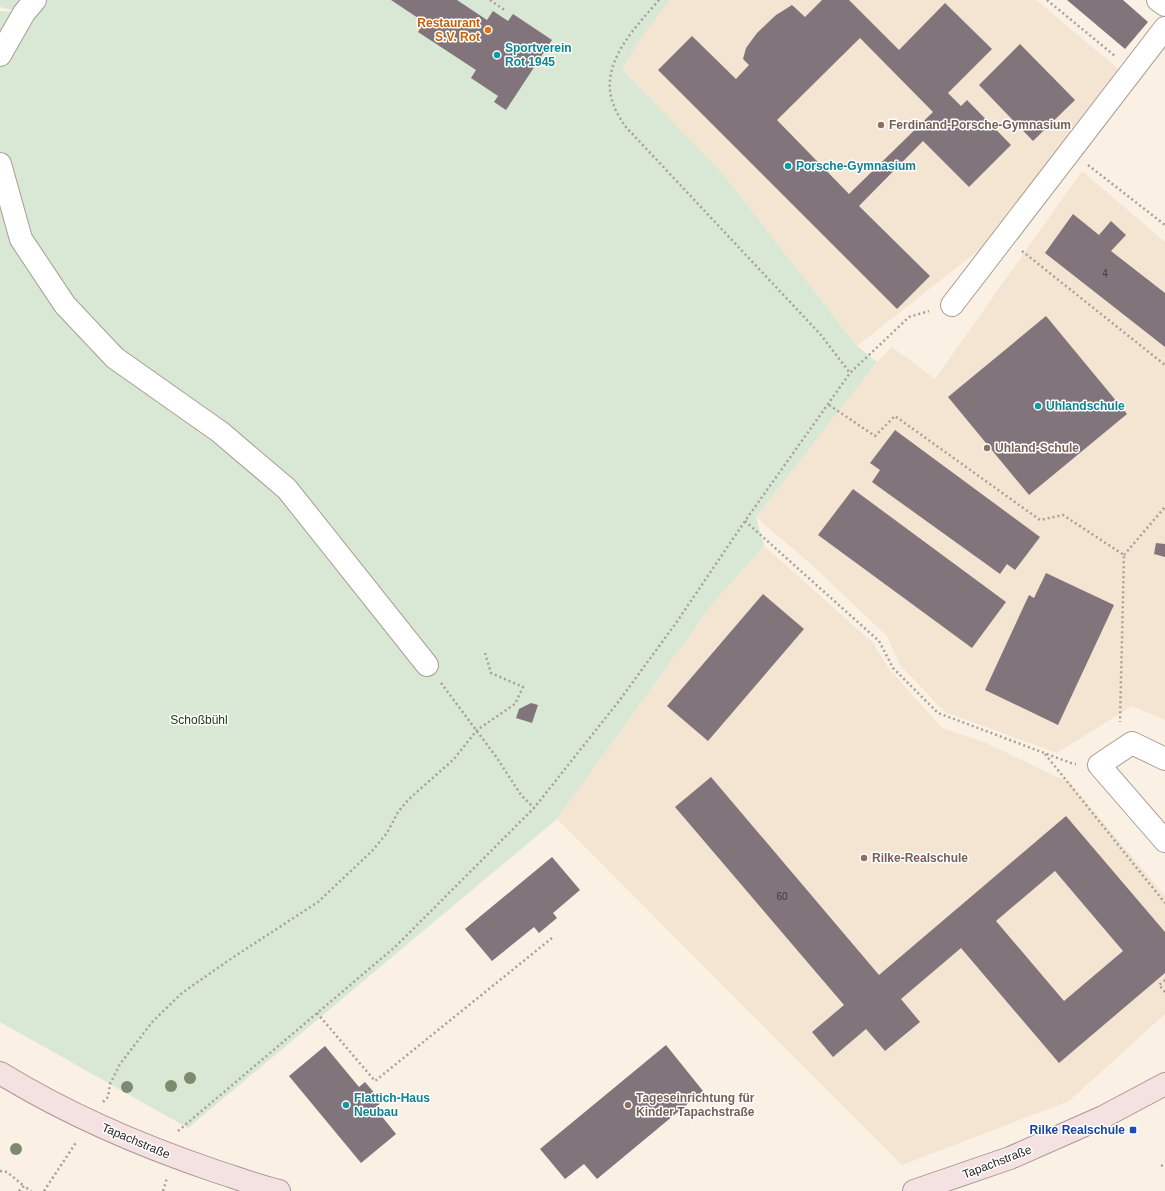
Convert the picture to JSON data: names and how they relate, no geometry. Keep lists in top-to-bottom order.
{
  "streets": {
    "main road": ["Tapachstraße"]
  },
  "parks": ["Schoßbühl"],
  "places": {
    "other": [
      "Restaurant S.V. Rot",
      "Sportverein Rot 1945",
      "Ferdinand-Porsche-Gymnasium",
      "Porsche-Gymnasium",
      "Uhlandschule",
      "Uhland-Schule",
      "Rilke-Realschule",
      "Flattich-Haus Neubau",
      "Tageseinrichtung für Kinder Tapachstraße"
    ],
    "transit": ["Rilke Realschule"]
  },
  "house_numbers": ["4", "60"]
}
